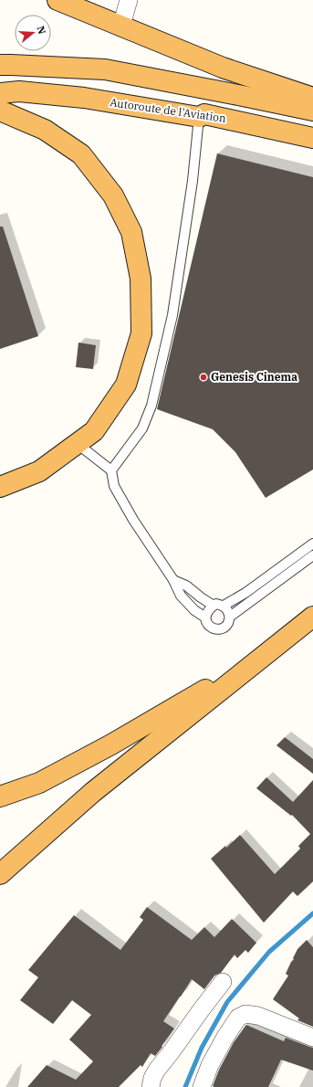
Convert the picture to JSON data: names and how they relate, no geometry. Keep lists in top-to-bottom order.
{
  "streets": {
    "highway": ["Autoroute de l'Aviation"]
  },
  "places": ["Genesis Cinema"],
  "north": "right"
}
